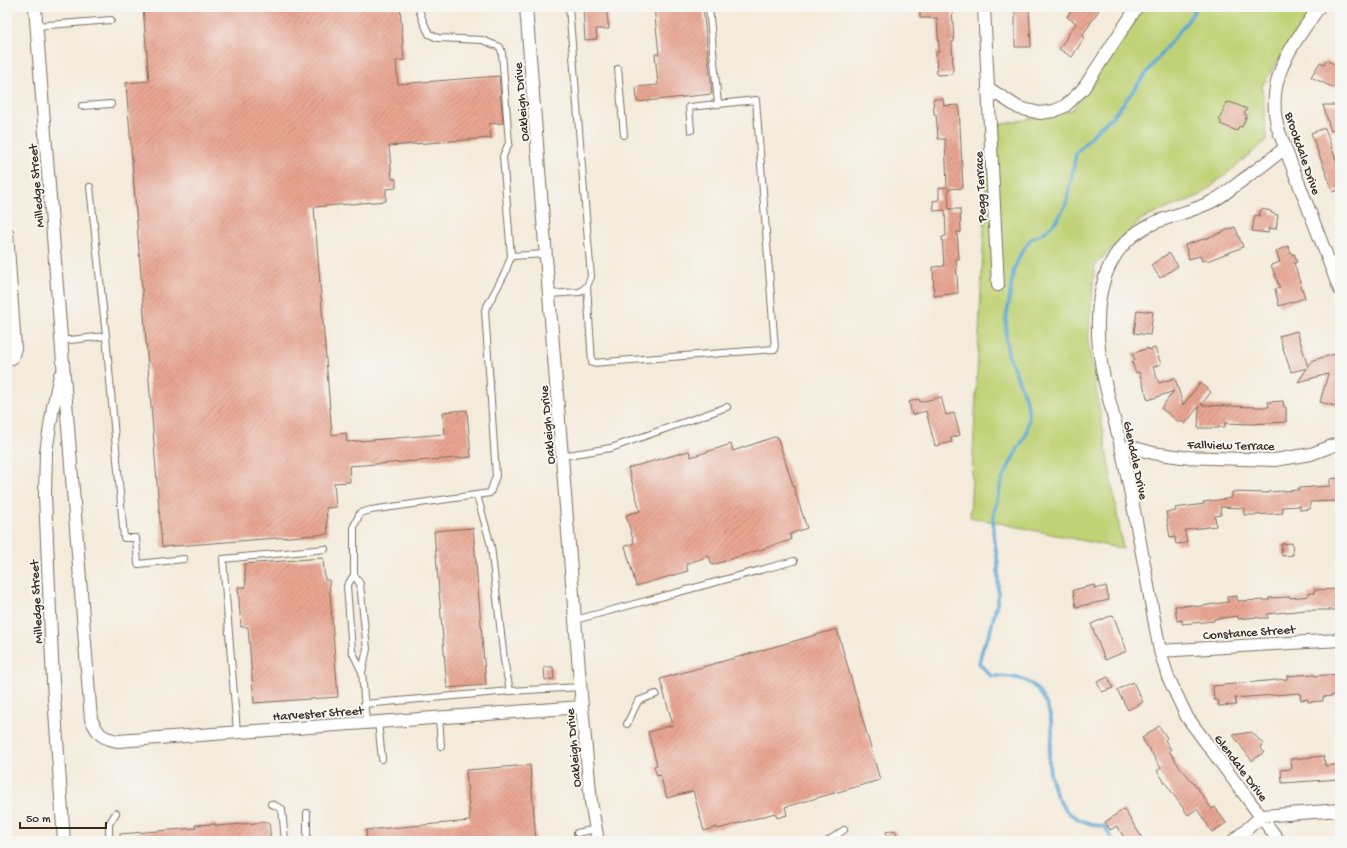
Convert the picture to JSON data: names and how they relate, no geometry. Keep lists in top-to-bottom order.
{
  "streets": {
    "street": [
      "Oakleigh Drive",
      "Brookdale Drive",
      "Milledge Street",
      "Pegg Terrace",
      "Fallview Terrace",
      "Glendale Drive",
      "Constance Street",
      "Harvester Street"
    ]
  },
  "crossings": [
    ["Oakleigh Drive", "Harvester Street"],
    ["Brookdale Drive", "Glendale Drive"],
    ["Milledge Street", "Harvester Street"],
    ["Fallview Terrace", "Glendale Drive"],
    ["Glendale Drive", "Constance Street"]
  ],
  "scale_bar": "50 m"
}
